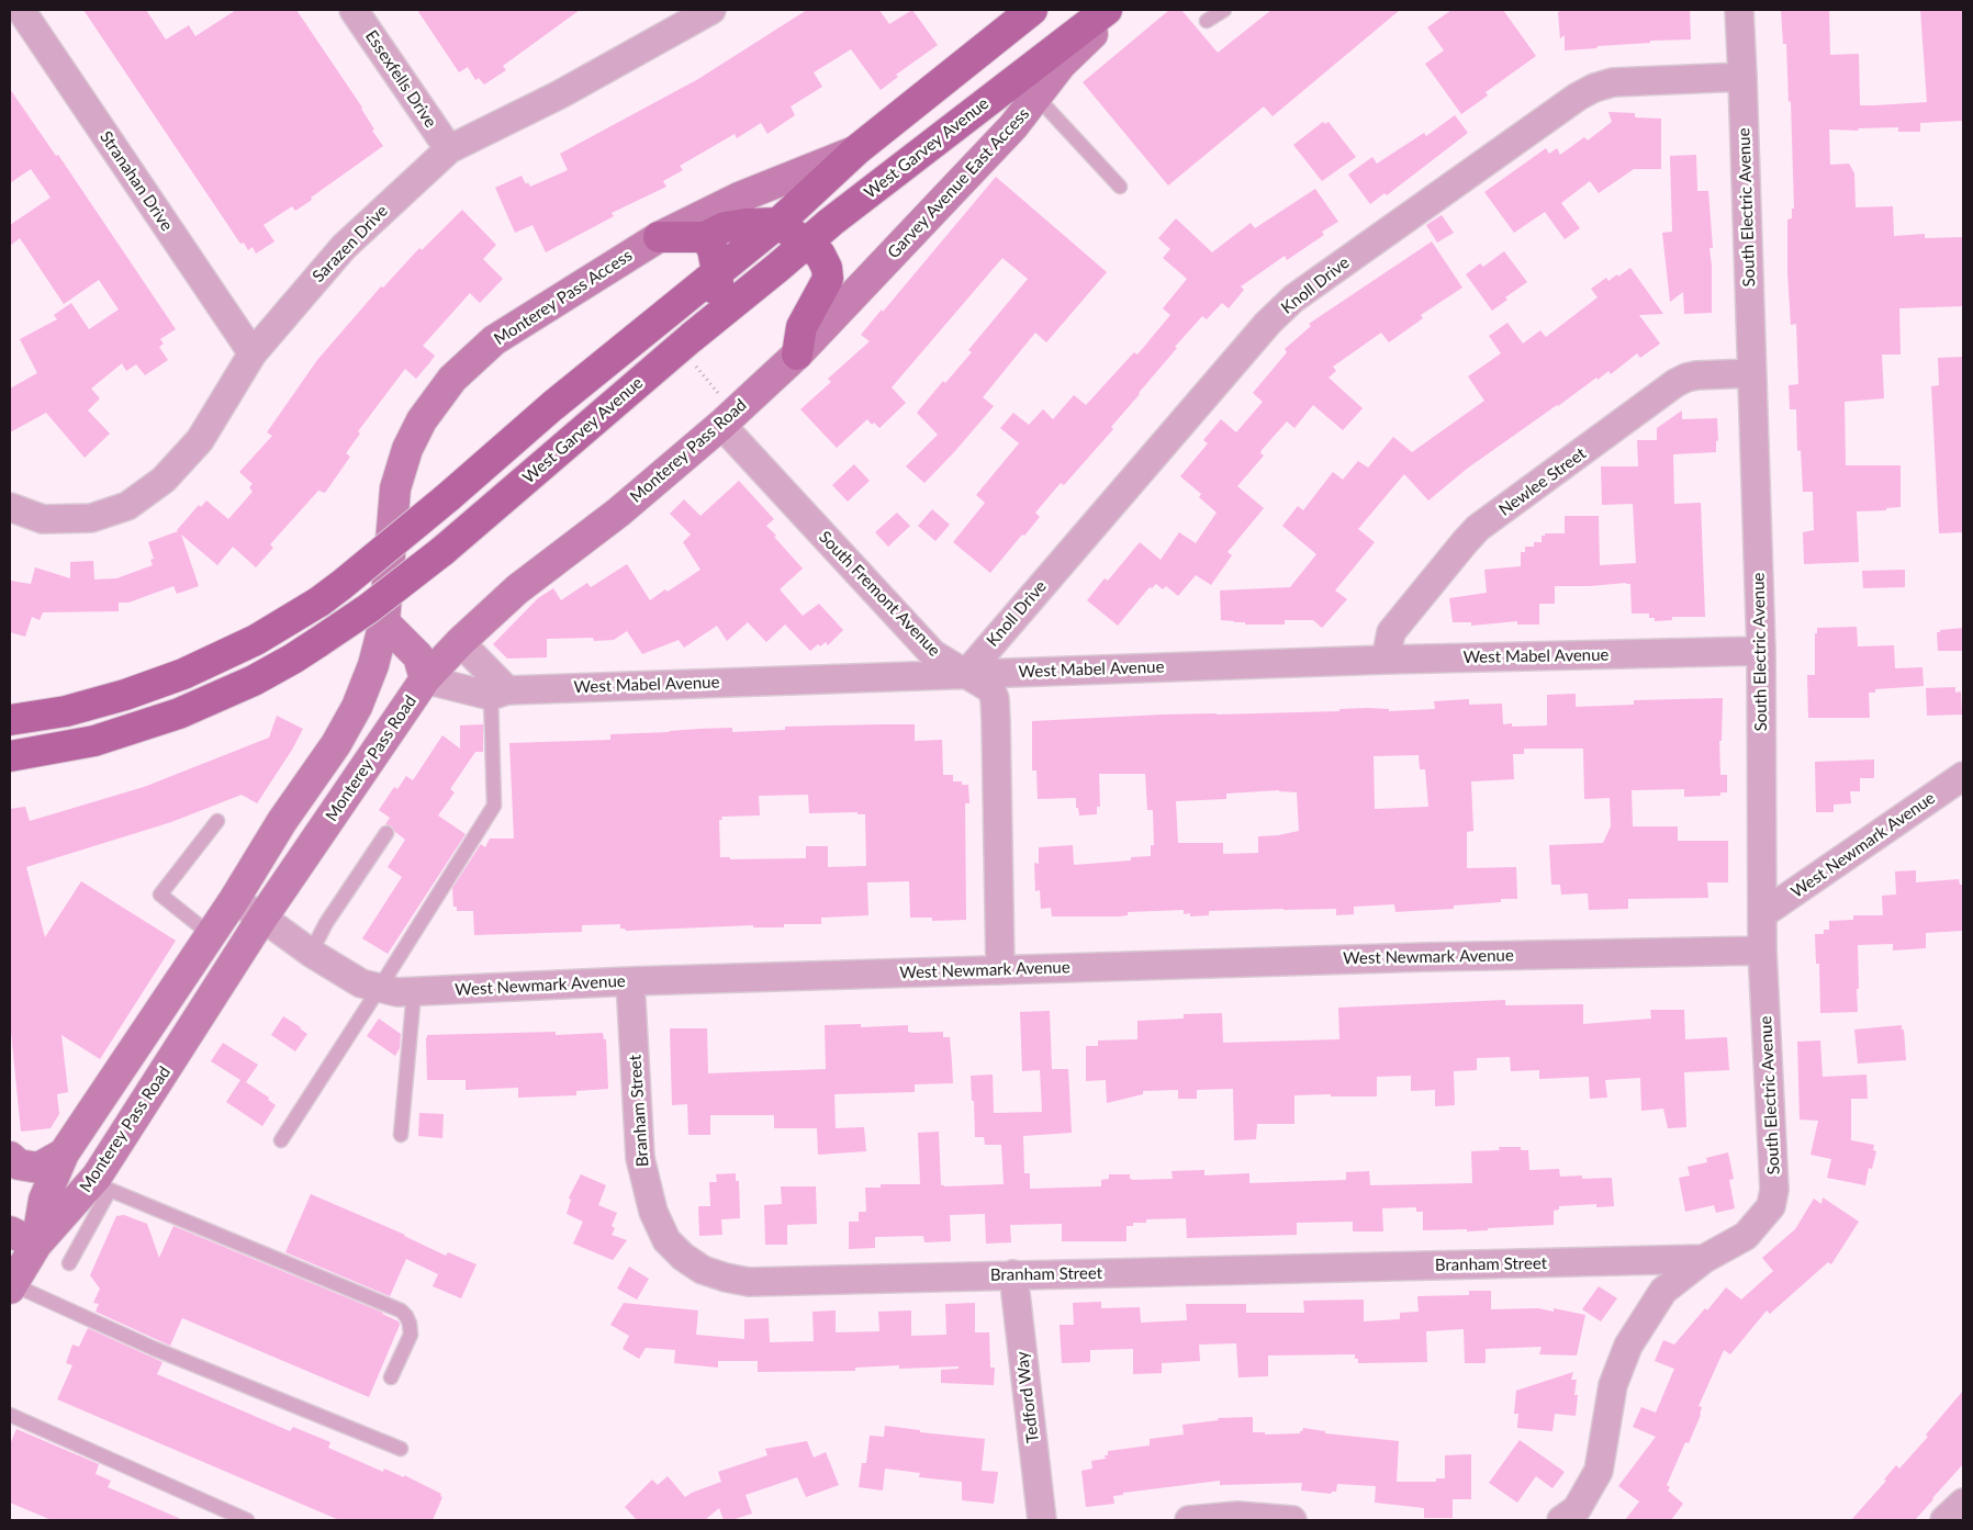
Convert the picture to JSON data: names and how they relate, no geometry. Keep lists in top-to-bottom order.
{
  "streets": {
    "main road": [
      "West Garvey Avenue",
      "Garvey Avenue East Access",
      "Monterey Pass Access",
      "Monterey Pass Road"
    ],
    "street": [
      "Essexfells Drive",
      "Stranahan Drive",
      "South Electric Avenue",
      "Sarazen Drive",
      "Knoll Drive",
      "Newlee Street",
      "South Fremont Avenue",
      "West Mabel Avenue",
      "West Newmark Avenue",
      "Branham Street",
      "Tedford Way"
    ]
  },
  "crossings": [
    ["Essexfells Drive", "Sarazen Drive"],
    ["Stranahan Drive", "Sarazen Drive"],
    ["Garvey Avenue East Access", "Monterey Pass Road"],
    ["South Electric Avenue", "Knoll Drive"],
    ["South Electric Avenue", "Newlee Street"],
    ["South Electric Avenue", "West Mabel Avenue"],
    ["South Electric Avenue", "West Newmark Avenue"],
    ["South Electric Avenue", "Branham Street"],
    ["Knoll Drive", "South Fremont Avenue"],
    ["Knoll Drive", "West Mabel Avenue"],
    ["Monterey Pass Access", "Monterey Pass Road"],
    ["Monterey Pass Road", "South Fremont Avenue"],
    ["Monterey Pass Road", "West Mabel Avenue"],
    ["Monterey Pass Road", "West Newmark Avenue"],
    ["Newlee Street", "West Mabel Avenue"],
    ["South Fremont Avenue", "West Mabel Avenue"],
    ["South Fremont Avenue", "West Newmark Avenue"],
    ["West Newmark Avenue", "Branham Street"],
    ["Branham Street", "Tedford Way"]
  ]
}
